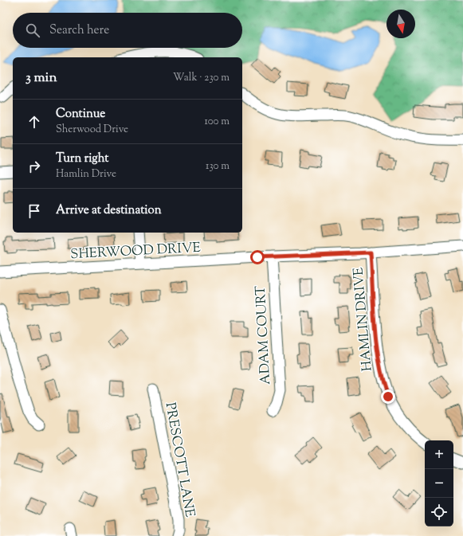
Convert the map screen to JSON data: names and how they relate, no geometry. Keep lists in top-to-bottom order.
{
  "streets": {
    "street": [
      "SHERWOOD DRIVE",
      "HAMLIN DRIVE",
      "ADAM COURT",
      "PRESCOTT LANE"
    ]
  },
  "crossings": [
    ["SHERWOOD DRIVE", "HAMLIN DRIVE"],
    ["SHERWOOD DRIVE", "ADAM COURT"]
  ],
  "north": "bottom",
  "page": {
    "search": "Search here",
    "heading": ["3 min", "Walk · 230 m"],
    "list": [
      ["Continue", "Sherwood Drive", "100 m"],
      ["Turn right", "Hamlin Drive", "130 m"],
      "Arrive at destination"
    ],
    "map_buttons": ["+", "−"]
  }
}
